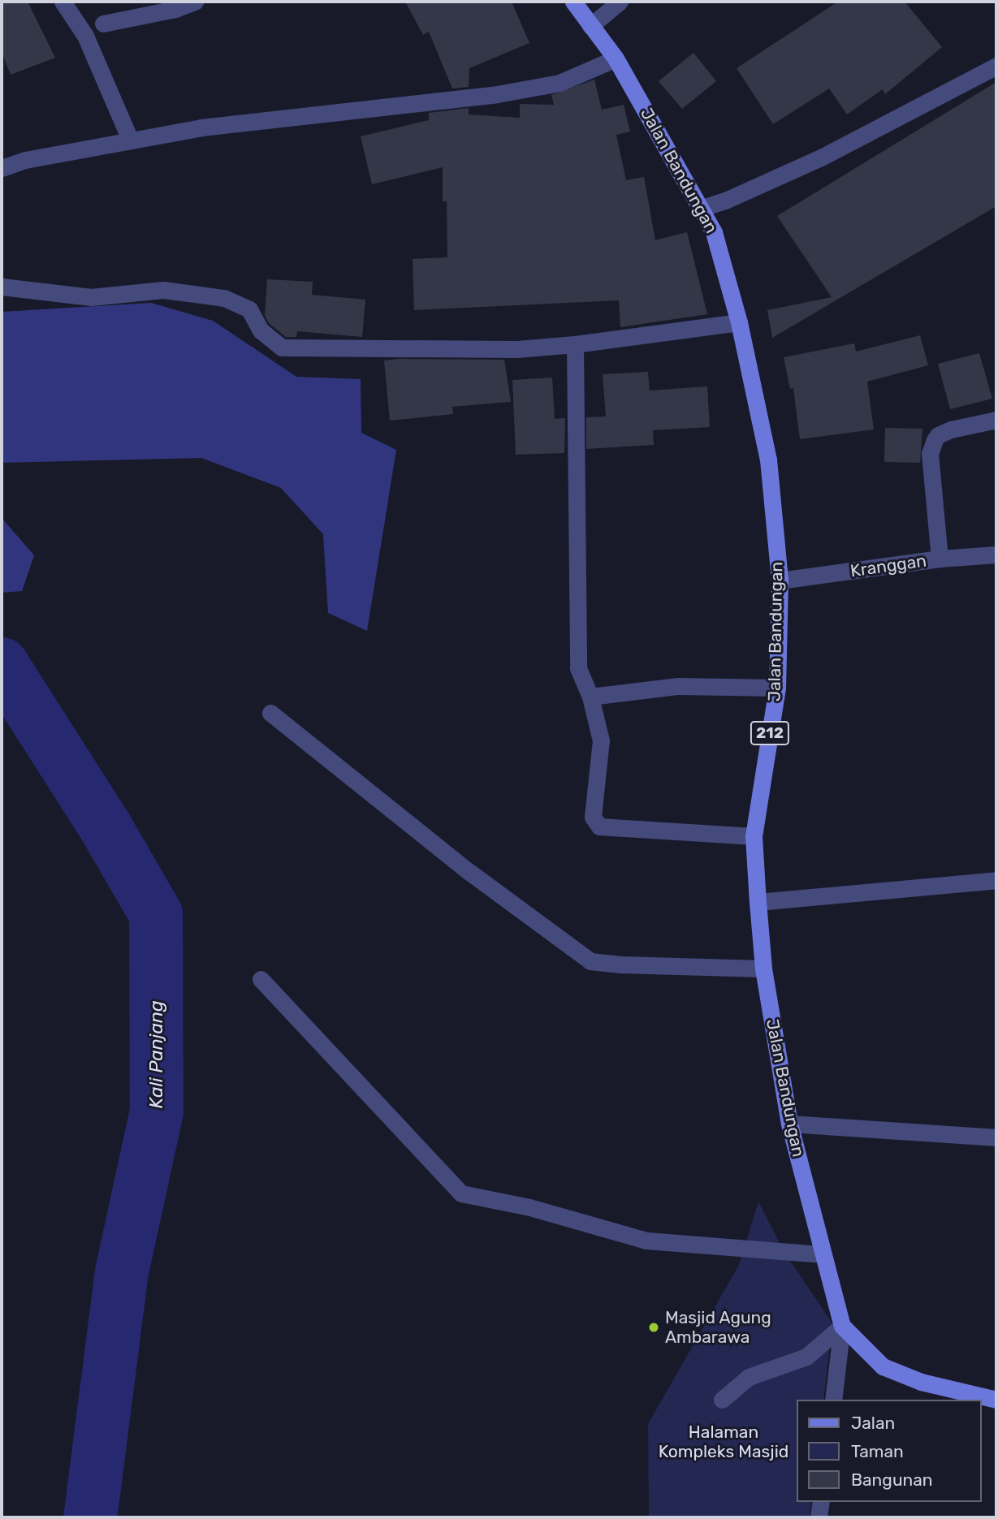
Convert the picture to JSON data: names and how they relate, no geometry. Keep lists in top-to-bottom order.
{
  "streets": {
    "main road": ["Jalan Bandungan", "212"],
    "street": ["Kranggan"]
  },
  "crossings": [
    ["Jalan Bandungan", "Kranggan"]
  ],
  "water": ["Kali Panjang"],
  "parks": ["Halaman Kompleks Masjid"],
  "places": ["Masjid Agung Ambarawa"],
  "legend": ["Jalan", "Taman", "Bangunan"]
}
